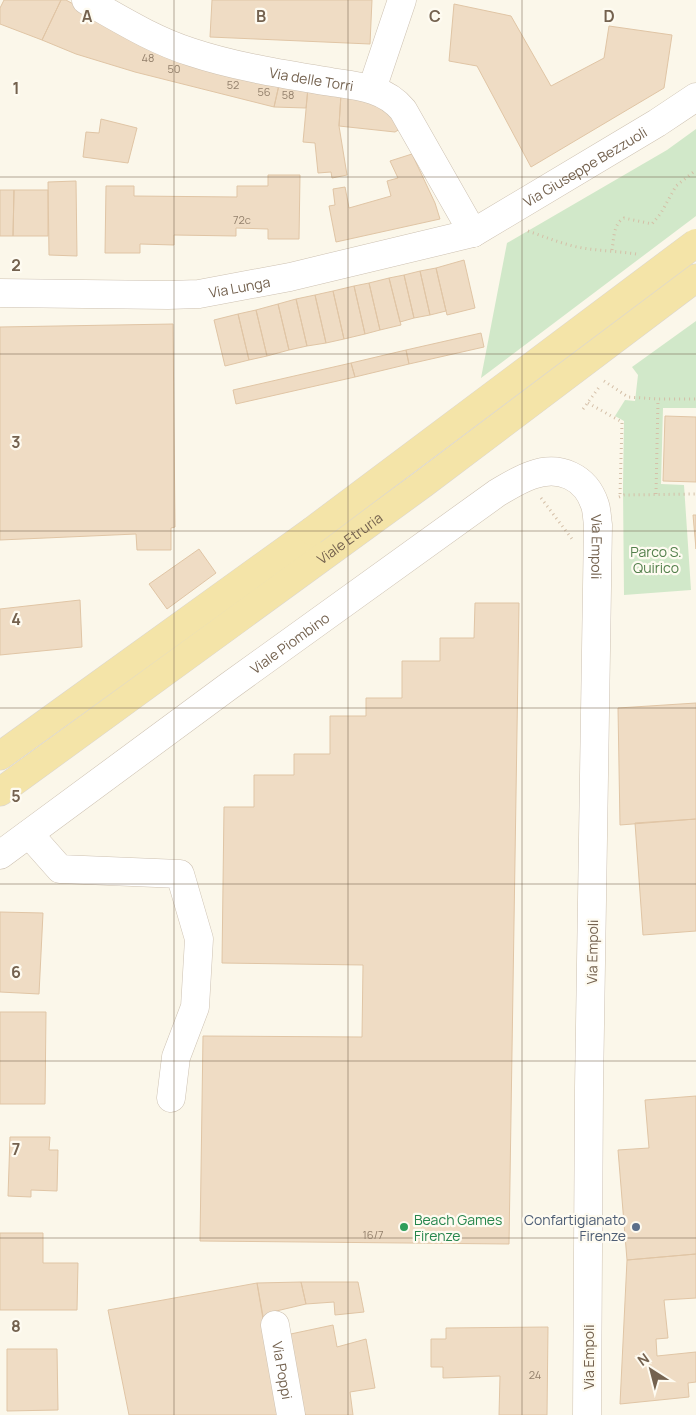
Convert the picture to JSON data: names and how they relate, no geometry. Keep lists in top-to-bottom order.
{
  "streets": {
    "main road": ["Viale Etruria"],
    "street": [
      "Via delle Torri",
      "Via Giuseppe Bezzuoli",
      "Via Lunga",
      "Via Empoli",
      "Viale Piombino",
      "Via Poppi"
    ]
  },
  "crossings": [
    ["Via delle Torri", "Via Giuseppe Bezzuoli"],
    ["Via delle Torri", "Via Lunga"],
    ["Via Giuseppe Bezzuoli", "Via Lunga"],
    ["Via Empoli", "Viale Piombino"]
  ],
  "parks": ["Parco S. Quirico"],
  "places": ["Beach Games Firenze", "Confartigianato Firenze"],
  "house_numbers": [
    "48",
    "50",
    "52",
    "56",
    "58",
    "72c",
    "16/7",
    "24"
  ],
  "north": "top left",
  "grid": {
    "columns": [
      "A",
      "B",
      "C",
      "D"
    ],
    "rows": [
      "1",
      "2",
      "3",
      "4",
      "5",
      "6",
      "7",
      "8"
    ]
  }
}
